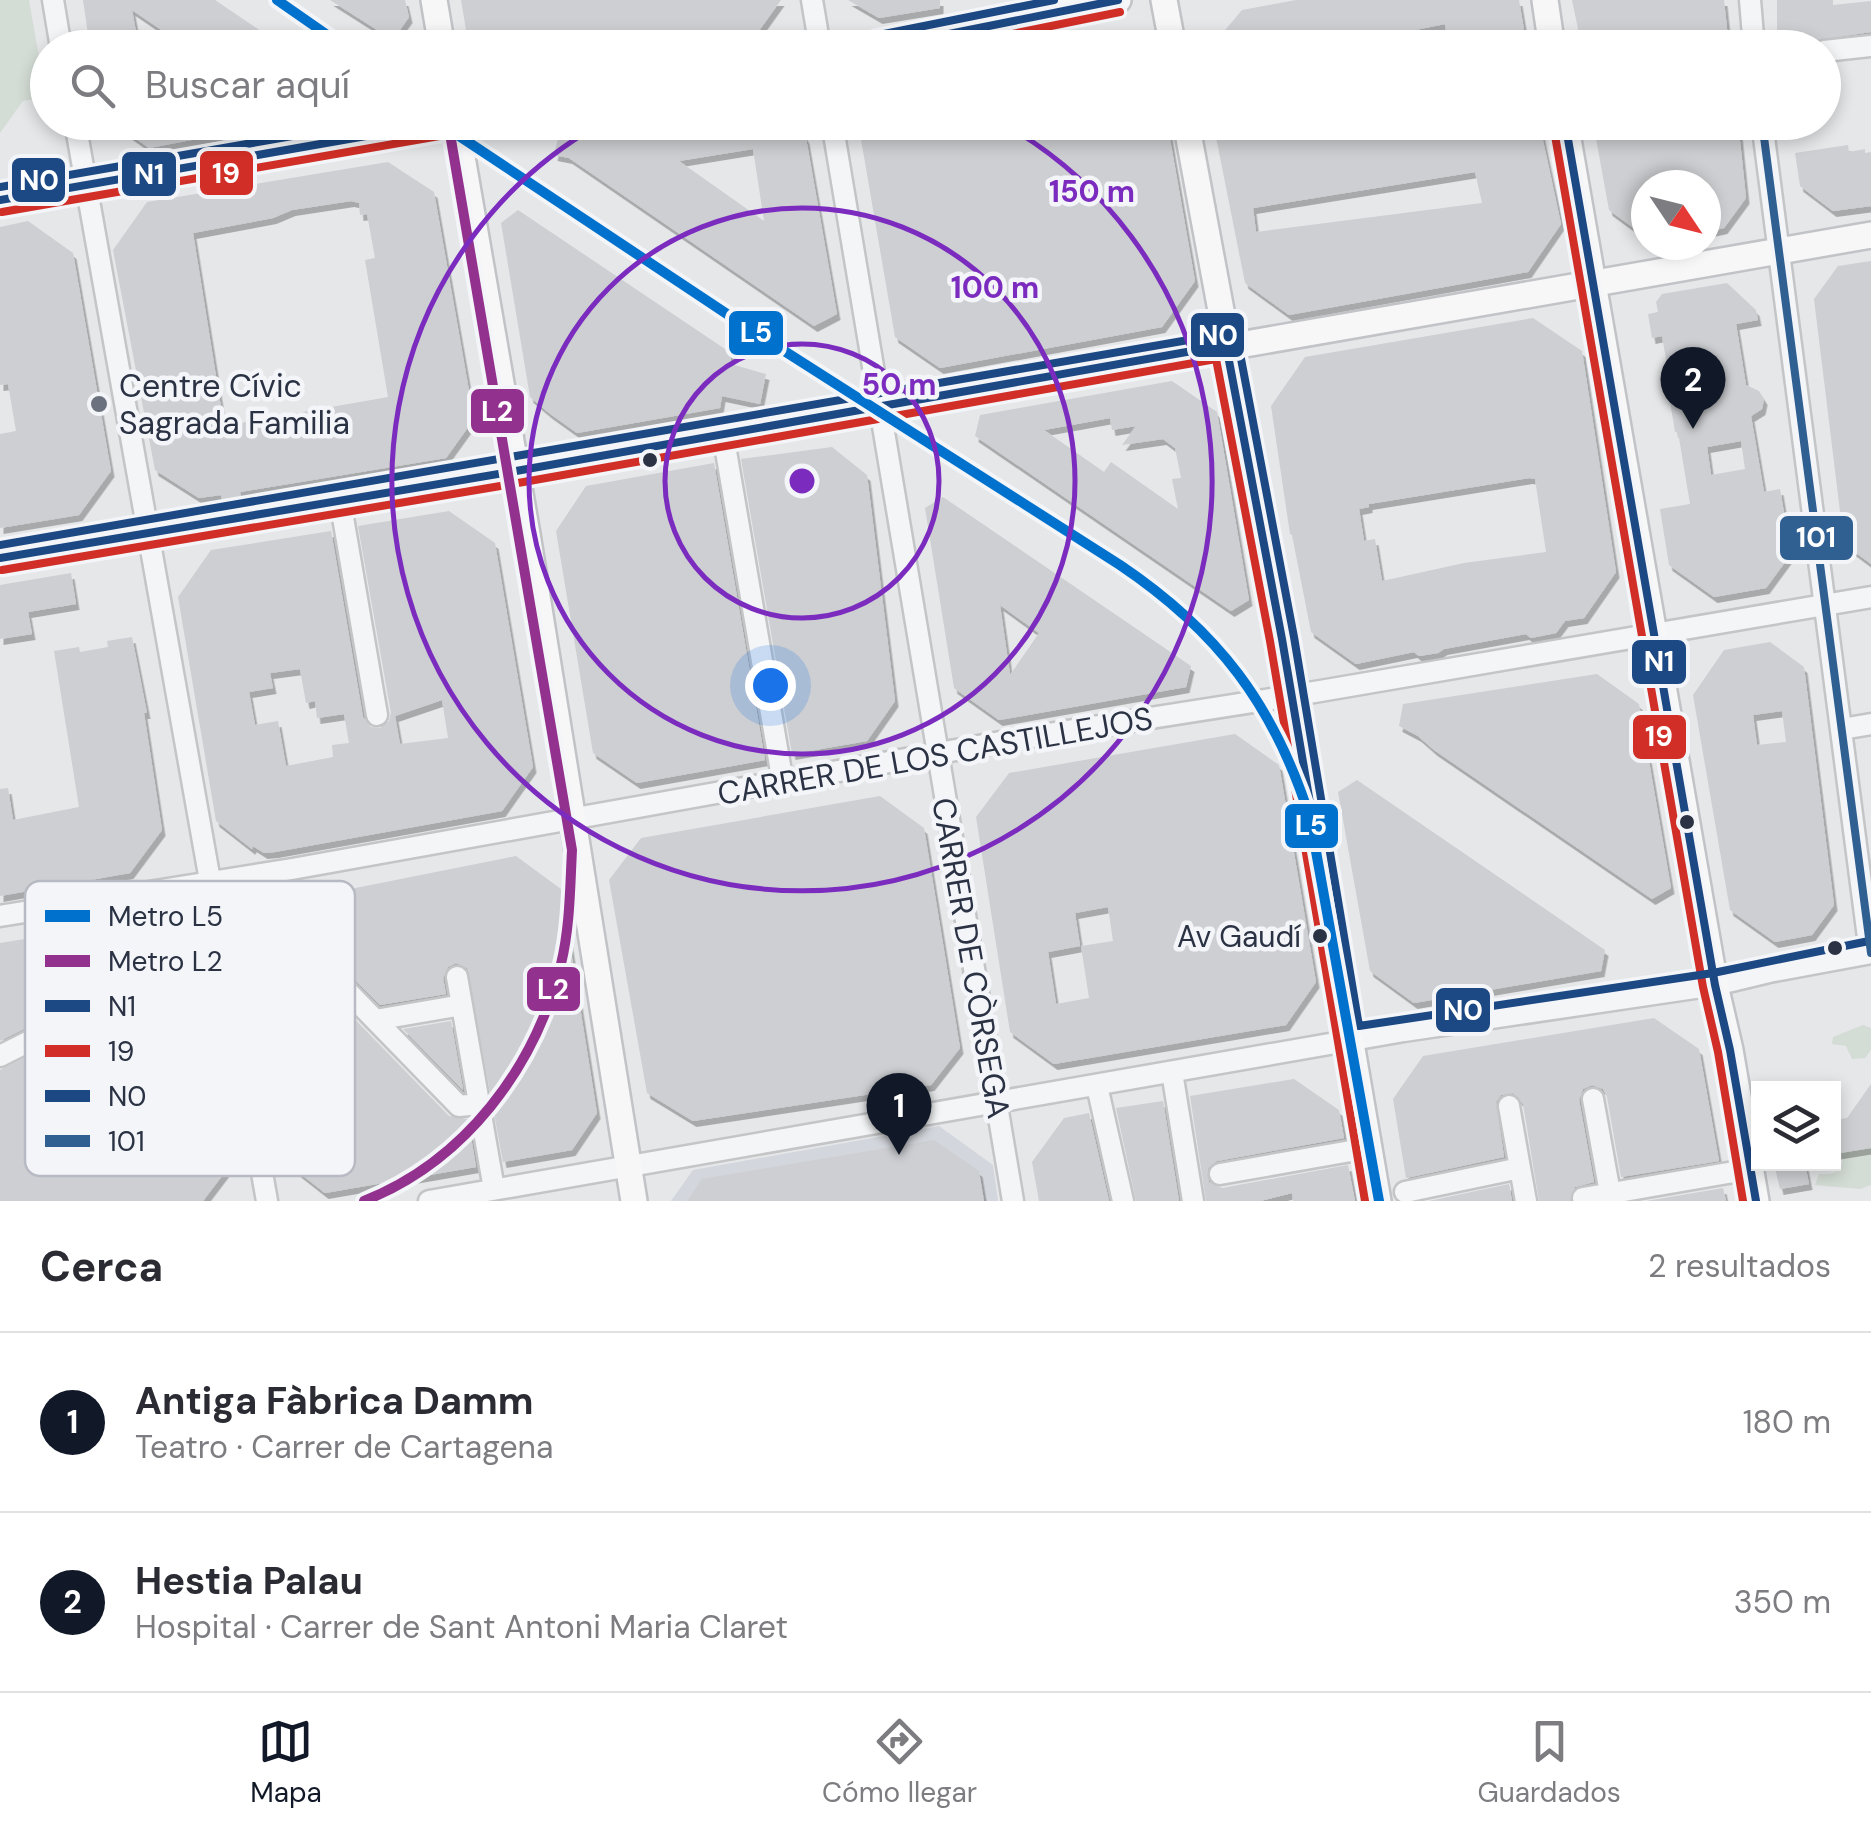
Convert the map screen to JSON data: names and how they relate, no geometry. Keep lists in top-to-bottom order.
{
  "streets": {
    "street": ["CARRER DE LOS CASTILLEJOS", "CARRER DE CÒRSEGA"]
  },
  "crossings": [
    ["CARRER DE LOS CASTILLEJOS", "CARRER DE CÒRSEGA"]
  ],
  "places": ["Centre Cívic Sagrada Familia", "Av Gaudí"],
  "lines": [
    "metro line L5",
    "transit line N1",
    "transit line N0",
    "transit line 19",
    "metro line L2",
    "transit line 101"
  ],
  "legend": [
    "Metro L5",
    "Metro L2",
    "N1",
    "19",
    "N0",
    "101"
  ],
  "north": "bottom right",
  "page": {
    "search": "Buscar aquí",
    "pins": ["2", "1"],
    "heading": ["Cerca", "2 resultados"],
    "list": [
      {
        "mark": "1",
        "name": "Antiga Fàbrica Damm",
        "note": "Teatro · Carrer de Cartagena",
        "value": "180 m"
      },
      {
        "mark": "2",
        "name": "Hestia Palau",
        "note": "Hospital · Carrer de Sant Antoni Maria Claret",
        "value": "350 m"
      }
    ],
    "nav": ["Mapa", "Cómo llegar", "Guardados"]
  },
  "rings": ["150 m", "100 m", "50 m"]
}
